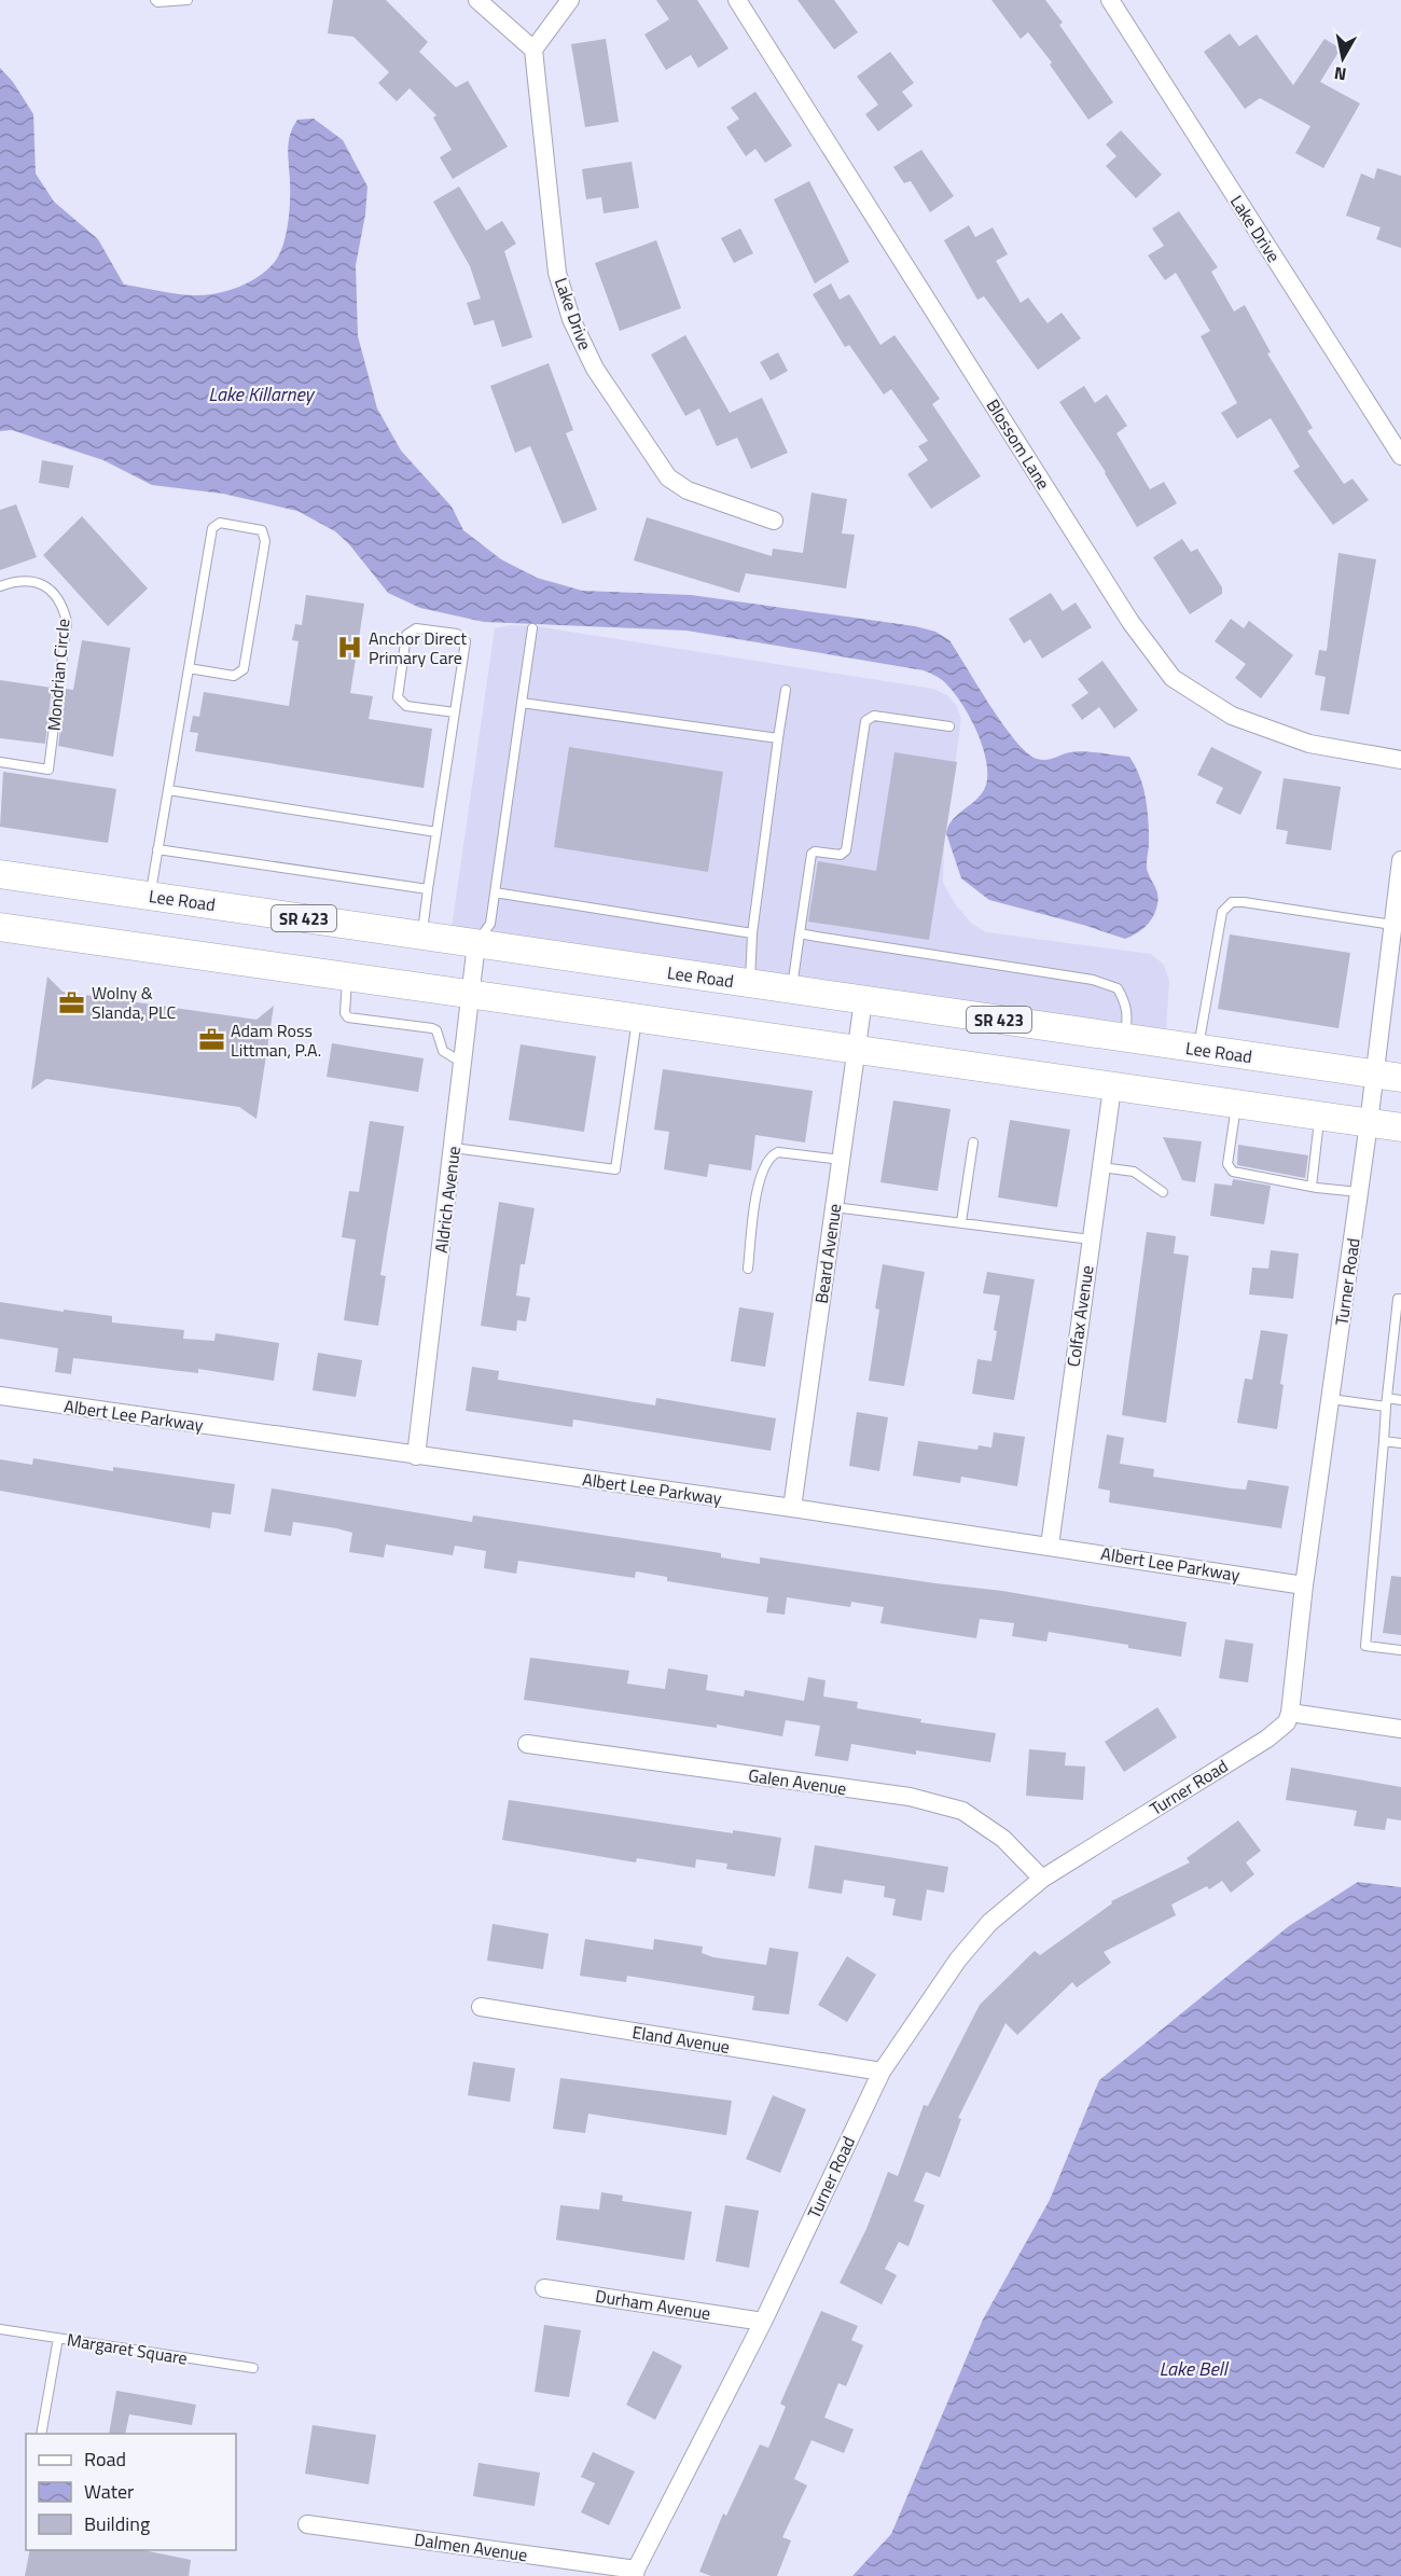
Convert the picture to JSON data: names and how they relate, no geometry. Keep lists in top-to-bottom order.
{
  "streets": {
    "main road": ["Lee Road", "SR 423"],
    "street": [
      "Lake Drive",
      "Blossom Lane",
      "Aldrich Avenue",
      "Beard Avenue",
      "Turner Road",
      "Colfax Avenue",
      "Albert Lee Parkway",
      "Galen Avenue",
      "Eland Avenue",
      "Durham Avenue",
      "Dalmen Avenue"
    ],
    "lane": ["Mondrian Circle", "Margaret Square"]
  },
  "crossings": [
    ["Lee Road", "Aldrich Avenue"],
    ["Lee Road", "Beard Avenue"],
    ["Lee Road", "Turner Road"],
    ["Aldrich Avenue", "Albert Lee Parkway"],
    ["Beard Avenue", "Albert Lee Parkway"],
    ["Turner Road", "Albert Lee Parkway"],
    ["Turner Road", "Galen Avenue"],
    ["Turner Road", "Eland Avenue"],
    ["Turner Road", "Durham Avenue"],
    ["Turner Road", "Dalmen Avenue"],
    ["Colfax Avenue", "Albert Lee Parkway"]
  ],
  "water": ["Lake Killarney", "Lake Bell"],
  "places": {
    "hospital": ["Anchor Direct Primary Care"],
    "office": ["Wolny & Slanda, PLC", "Adam Ross Littman, P.A."]
  },
  "legend": ["Road", "Water", "Building"],
  "north": "bottom"
}
